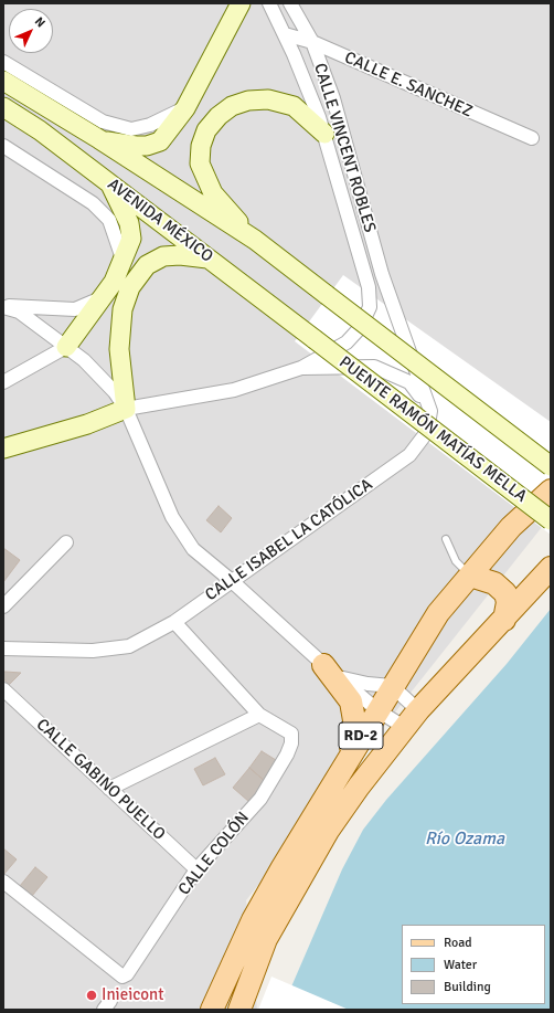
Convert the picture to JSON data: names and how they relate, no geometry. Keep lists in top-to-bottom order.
{
  "streets": {
    "main road": ["AVENIDA MÉXICO", "PUENTE RAMÓN MATÍAS MELLA", "RD-2"],
    "street": [
      "CALLE E. SANCHEZ",
      "CALLE VINCENT ROBLES",
      "CALLE ISABEL LA CATÓLICA",
      "CALLE GABINO PUELLO",
      "CALLE COLÓN"
    ]
  },
  "crossings": [
    ["CALLE E. SANCHEZ", "CALLE VINCENT ROBLES"],
    ["CALLE VINCENT ROBLES", "CALLE ISABEL LA CATÓLICA"],
    ["AVENIDA MÉXICO", "PUENTE RAMÓN MATÍAS MELLA"],
    ["CALLE GABINO PUELLO", "CALLE COLÓN"]
  ],
  "water": ["Río Ozama"],
  "places": ["Inieicont"],
  "legend": ["Road", "Water", "Building"],
  "north": "top right"
}
